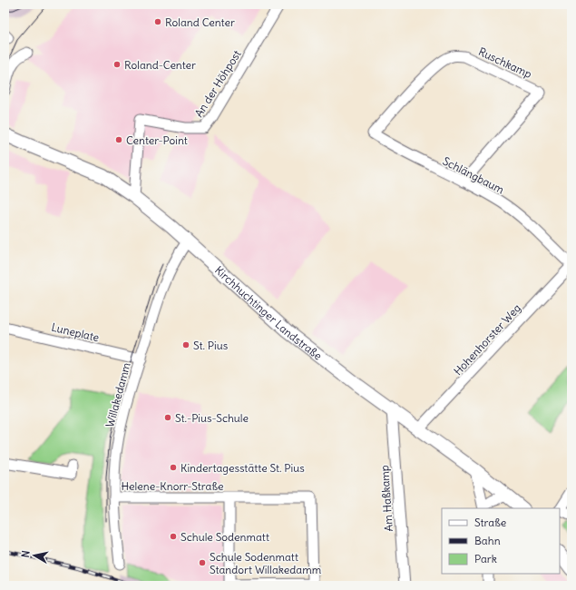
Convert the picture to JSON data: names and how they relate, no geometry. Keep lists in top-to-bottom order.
{
  "streets": {
    "main road": ["Kirchhuchtinger Landstraße"],
    "street": [
      "Ruschkamp",
      "An der Höhpost",
      "Schlängbaum",
      "Luneplate",
      "Hohenhorster Weg",
      "Willakedamm",
      "Helene-Knorr-Straße",
      "Am Haßkamp"
    ]
  },
  "crossings": [
    ["Ruschkamp", "Schlängbaum"],
    ["An der Höhpost", "Kirchhuchtinger Landstraße"],
    ["Schlängbaum", "Hohenhorster Weg"],
    ["Kirchhuchtinger Landstraße", "Hohenhorster Weg"],
    ["Kirchhuchtinger Landstraße", "Willakedamm"],
    ["Kirchhuchtinger Landstraße", "Am Haßkamp"],
    ["Luneplate", "Willakedamm"],
    ["Willakedamm", "Helene-Knorr-Straße"]
  ],
  "places": [
    "Roland Center",
    "Roland-Center",
    "Center-Point",
    "St. Pius",
    "St.-Pius-Schule",
    "Kindertagesstätte St. Pius",
    "Schule Sodenmatt",
    "Schule Sodenmatt Standort Willakedamm"
  ],
  "legend": ["Straße", "Bahn", "Park"],
  "north": "left"
}
